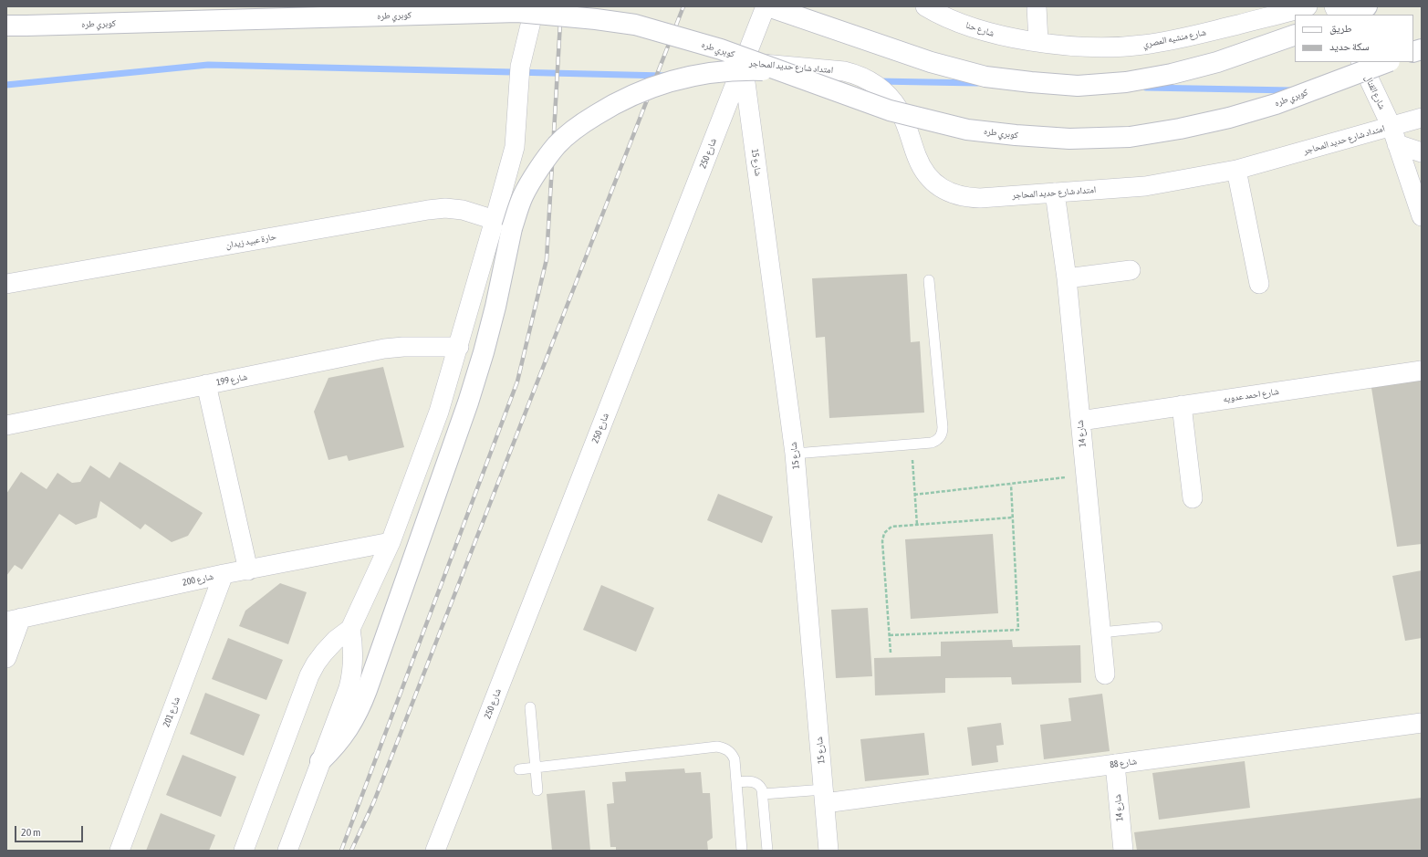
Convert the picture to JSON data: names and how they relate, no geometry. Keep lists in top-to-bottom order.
{
  "streets": {
    "main road": ["كوبري طره"],
    "street": [
      "شارع حنا",
      "شارع منشيه المصري",
      "امتداد شارع حديد المحاجر",
      "شارع القنال",
      "شارع 250",
      "شارع 15",
      "حارة عبيد زيدان",
      "شارع 199",
      "شارع احمد عدويه",
      "شارع 14",
      "شارع 200",
      "شارع 201",
      "شارع 88"
    ]
  },
  "crossings": [
    ["شارع حنا", "شارع منشيه المصري"],
    ["امتداد شارع حديد المحاجر", "شارع القنال"],
    ["امتداد شارع حديد المحاجر", "شارع 250"],
    ["امتداد شارع حديد المحاجر", "شارع 15"],
    ["امتداد شارع حديد المحاجر", "شارع 14"],
    ["شارع 250", "شارع 15"],
    ["شارع 15", "شارع 88"],
    ["شارع احمد عدويه", "شارع 14"],
    ["شارع 14", "شارع 88"],
    ["شارع 200", "شارع 201"]
  ],
  "legend": ["طريق", "سكة حديد"],
  "scale_bar": "20 m"
}
